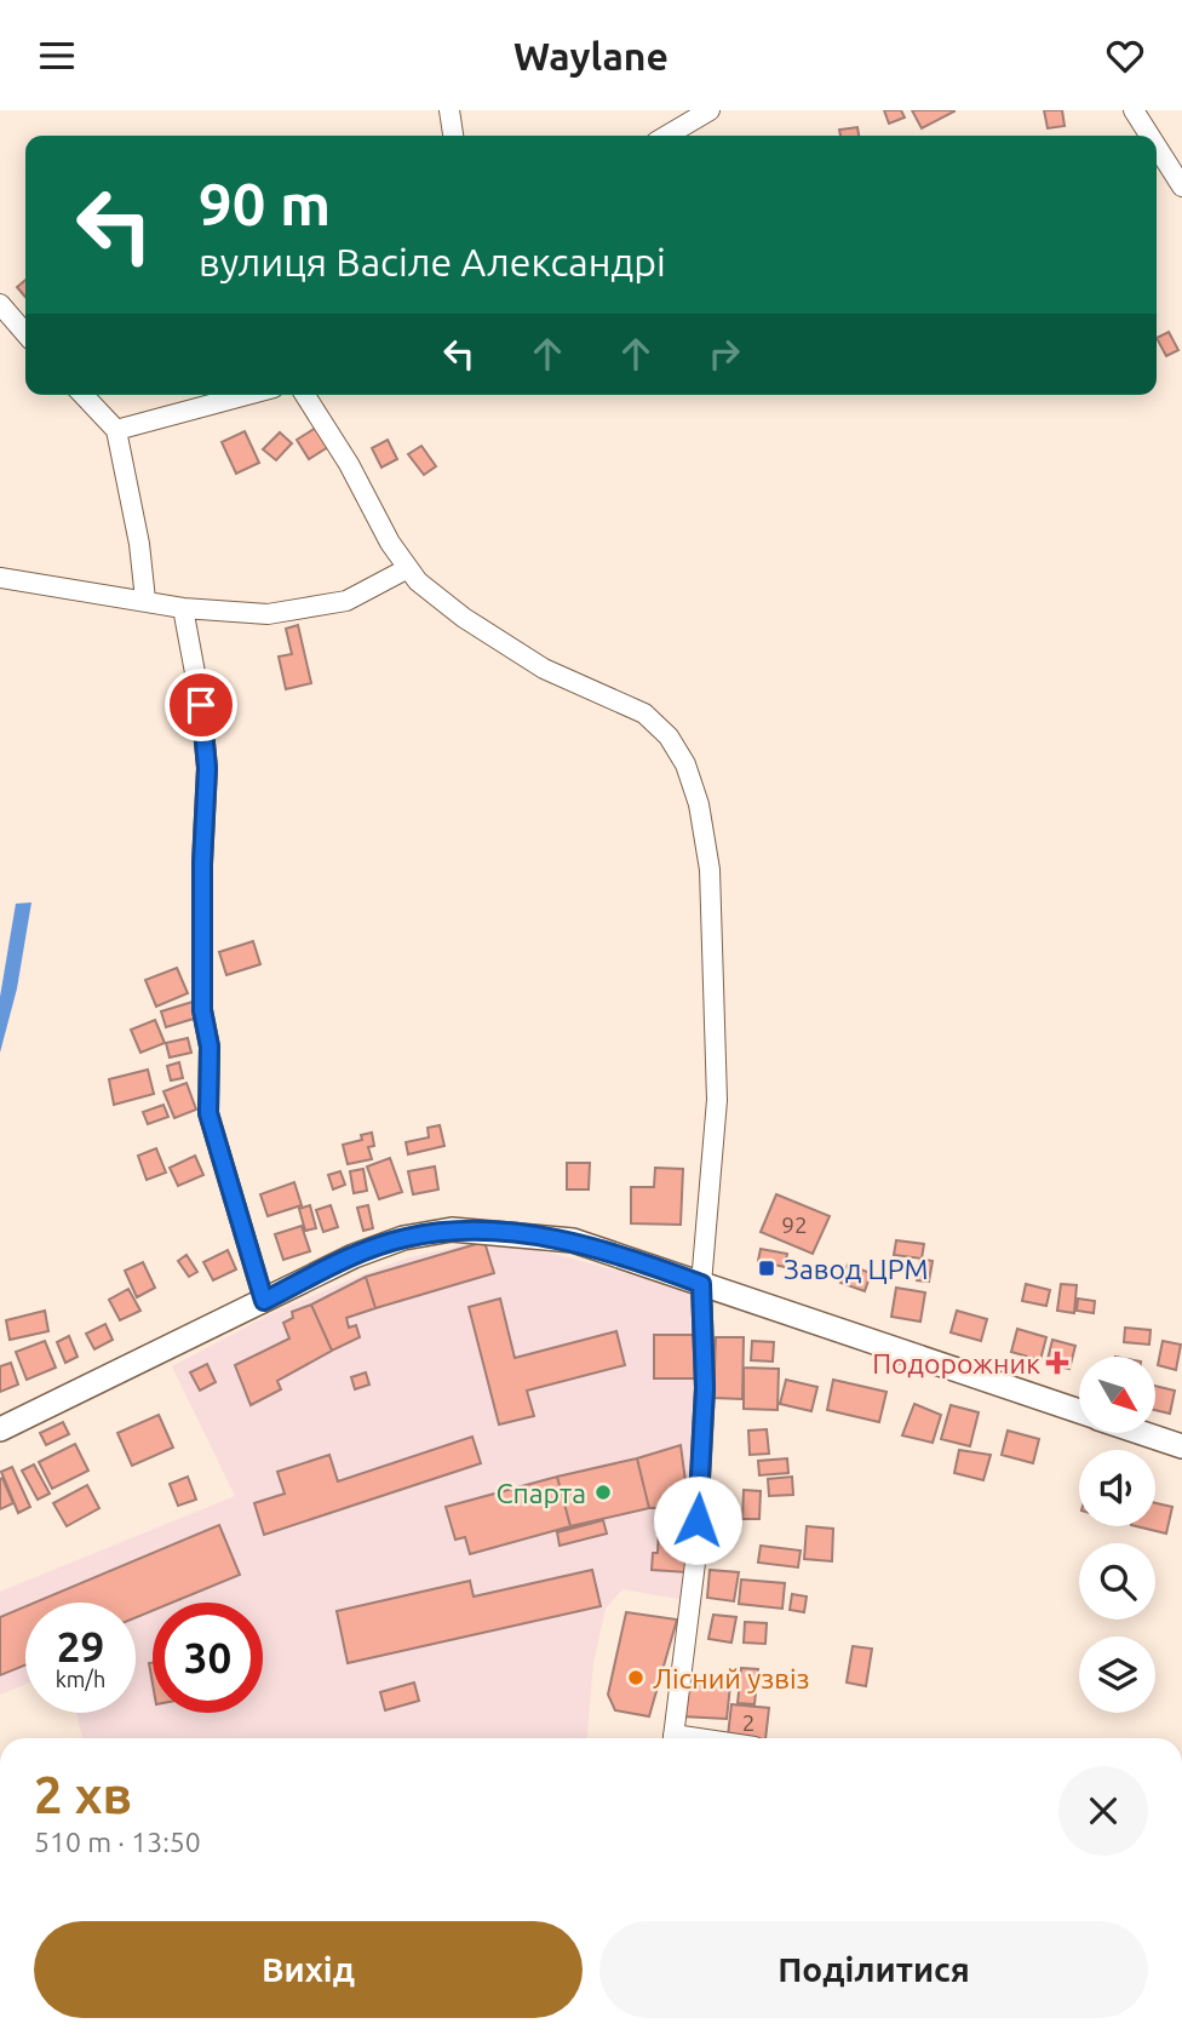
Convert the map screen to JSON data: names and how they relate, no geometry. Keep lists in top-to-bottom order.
{
  "places": {
    "transit": ["Завод ЦРМ"],
    "health": ["Подорожник"],
    "other": ["Спарта", "Лісний узвіз"]
  },
  "house_numbers": ["92", "2"],
  "north": "bottom right",
  "page": {
    "header": "Waylane",
    "turn": ["90 m", "вулиця Васіле Александрі"],
    "speed": "29 km/h",
    "limit": "30",
    "heading": ["2 хв", "510 m · 13:50"],
    "buttons": ["Вихід", "Поділитися"]
  }
}
